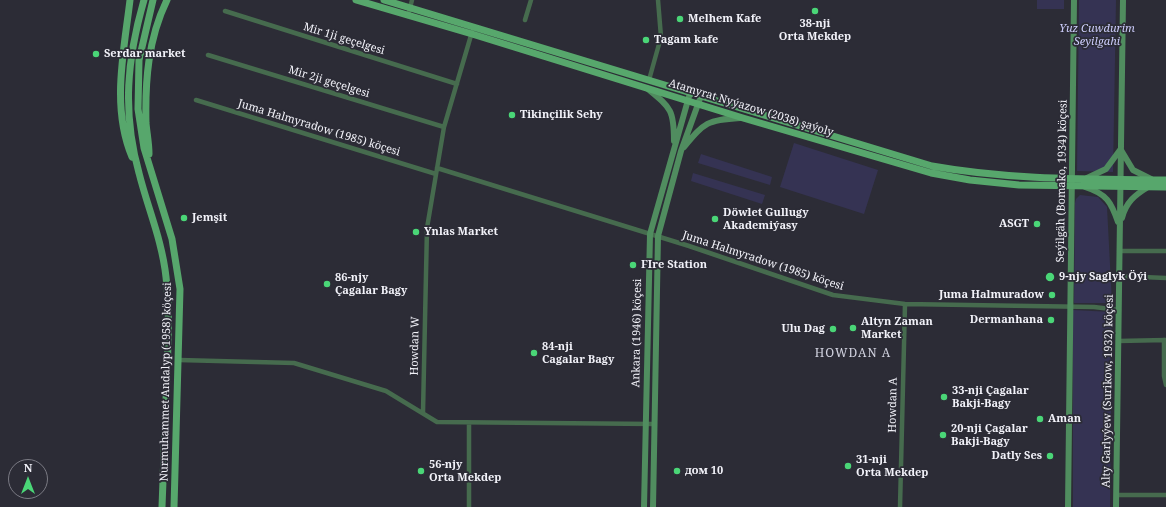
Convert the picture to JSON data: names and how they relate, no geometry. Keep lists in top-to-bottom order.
{
  "streets": {
    "main road": ["Atamyrat Nyýazow (2038) şaýoly", "Nurmuhammet Andalyp (1958) köçesi"],
    "street": [
      "Mir 1ji geçelgesi",
      "Mir 2ji geçelgesi",
      "Juma Halmyradow (1985) köçesi",
      "Seýilgäh (Bomako, 1934) köçesi",
      "Ankara (1946) köçesi",
      "Howdan W",
      "Alty Garlyýew (Surikow, 1932) köçesi",
      "Howdan A"
    ]
  },
  "crossings": [
    ["Mir 1ji geçelgesi", "Howdan W"],
    ["Mir 2ji geçelgesi", "Howdan W"],
    ["Atamyrat Nyýazow (2038) şaýoly", "Seýilgäh (Bomako, 1934) köçesi"],
    ["Atamyrat Nyýazow (2038) şaýoly", "Ankara (1946) köçesi"],
    ["Atamyrat Nyýazow (2038) şaýoly", "Howdan W"],
    ["Atamyrat Nyýazow (2038) şaýoly", "Alty Garlyýew (Surikow, 1932) köçesi"],
    ["Juma Halmyradow (1985) köçesi", "Seýilgäh (Bomako, 1934) köçesi"],
    ["Juma Halmyradow (1985) köçesi", "Ankara (1946) köçesi"],
    ["Juma Halmyradow (1985) köçesi", "Howdan W"],
    ["Juma Halmyradow (1985) köçesi", "Alty Garlyýew (Surikow, 1932) köçesi"],
    ["Juma Halmyradow (1985) köçesi", "Howdan A"]
  ],
  "districts": ["HOWDAN A"],
  "parks": ["Yuz Cuwdurim Seyilgahi"],
  "places": [
    "38-nji Orta Mekdep",
    "Melhem Kafe",
    "Tagam kafe",
    "Serdar market",
    "Tikinçilik Sehy",
    "Jemşit",
    "Döwlet Gullugy Akademiýasy",
    "ASGT",
    "Ynlas Market",
    "FIre Station",
    "9-njy Saglyk Öýi",
    "86-njy Çagalar Bagy",
    "Juma Halmuradow",
    "Dermanhana",
    "Altyn Zaman Market",
    "Ulu Dag",
    "84-nji Cagalar Bagy",
    "33-nji Çagalar Bakji-Bagy",
    "Aman",
    "20-nji Çagalar Bakji-Bagy",
    "Datly Ses",
    "31-nji Orta Mekdep",
    "56-njy Orta Mekdep",
    "дом 10"
  ],
  "north": "top"
}
